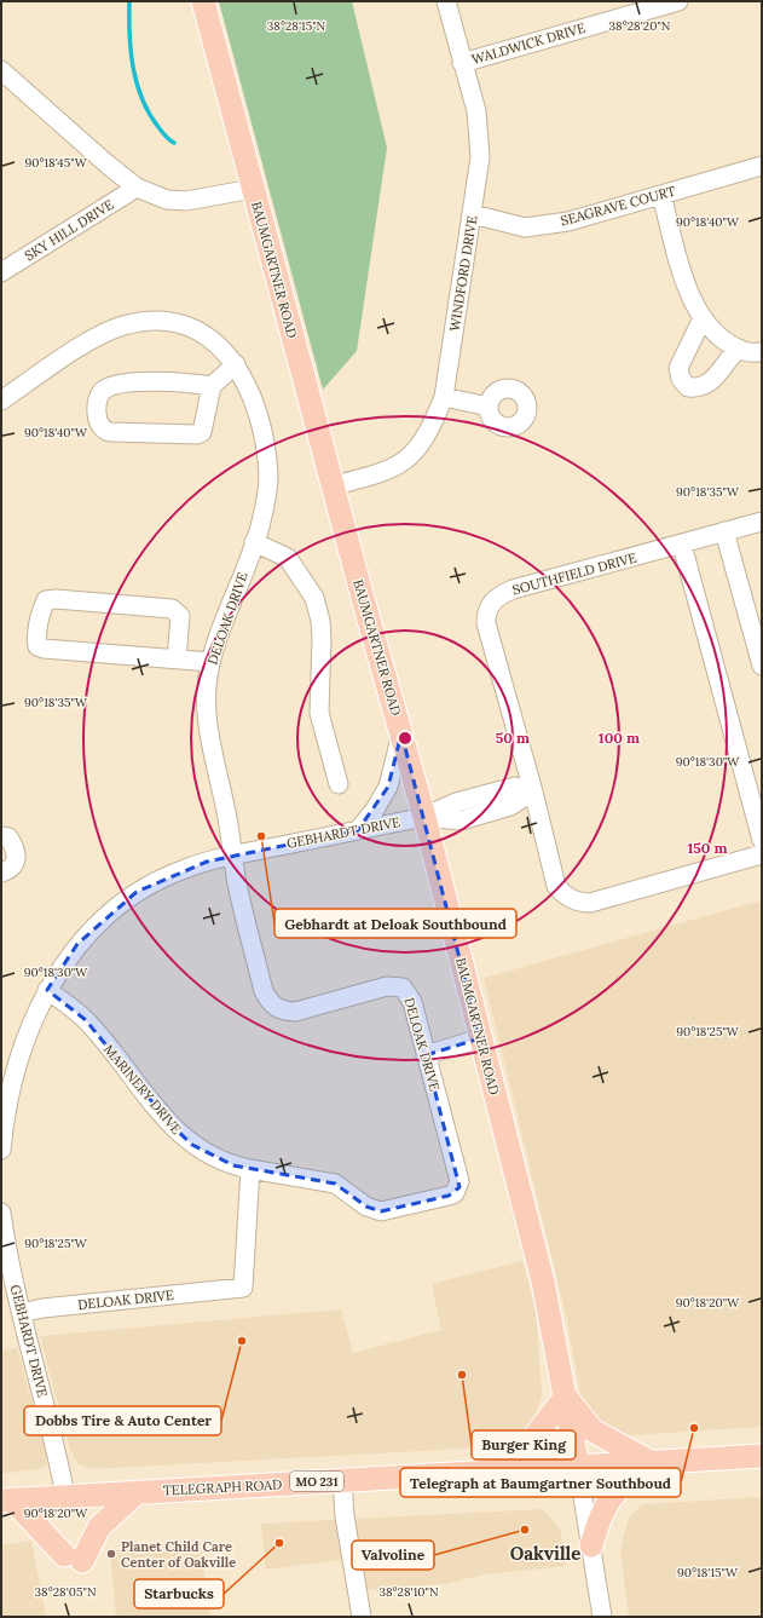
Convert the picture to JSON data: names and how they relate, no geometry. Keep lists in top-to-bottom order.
{
  "streets": {
    "main road": ["BAUMGARTNER ROAD", "MO 231", "TELEGRAPH ROAD"],
    "street": [
      "WALDWICK DRIVE",
      "SEAGRAVE COURT",
      "SKY HILL DRIVE",
      "WINDFORD DRIVE",
      "SOUTHFIELD DRIVE",
      "DELOAK DRIVE",
      "GEBHARDT DRIVE",
      "MARINERY DRIVE"
    ]
  },
  "crossings": [
    ["WALDWICK DRIVE", "WINDFORD DRIVE"],
    ["SEAGRAVE COURT", "WINDFORD DRIVE"],
    ["BAUMGARTNER ROAD", "WINDFORD DRIVE"],
    ["BAUMGARTNER ROAD", "GEBHARDT DRIVE"],
    ["BAUMGARTNER ROAD", "TELEGRAPH ROAD"],
    ["SOUTHFIELD DRIVE", "GEBHARDT DRIVE"],
    ["DELOAK DRIVE", "GEBHARDT DRIVE"],
    ["DELOAK DRIVE", "MARINERY DRIVE"],
    ["GEBHARDT DRIVE", "MARINERY DRIVE"],
    ["GEBHARDT DRIVE", "TELEGRAPH ROAD"]
  ],
  "districts": ["Oakville"],
  "places": [
    "Gebhardt at Deloak Southbound",
    "Dobbs Tire & Auto Center",
    "Burger King",
    "Telegraph at Baumgartner Southboud",
    "Valvoline",
    "Starbucks",
    "Planet Child Care Center of Oakville"
  ],
  "coordinates": [
    "38°28'15\"N",
    "38°28'20\"N",
    "90°18'45\"W",
    "90°18'40\"W",
    "90°18'35\"W",
    "90°18'30\"W",
    "90°18'25\"W",
    "90°18'20\"W",
    "90°18'15\"W",
    "38°28'05\"N",
    "38°28'10\"N"
  ],
  "rings": ["50 m", "100 m", "150 m"]
}
